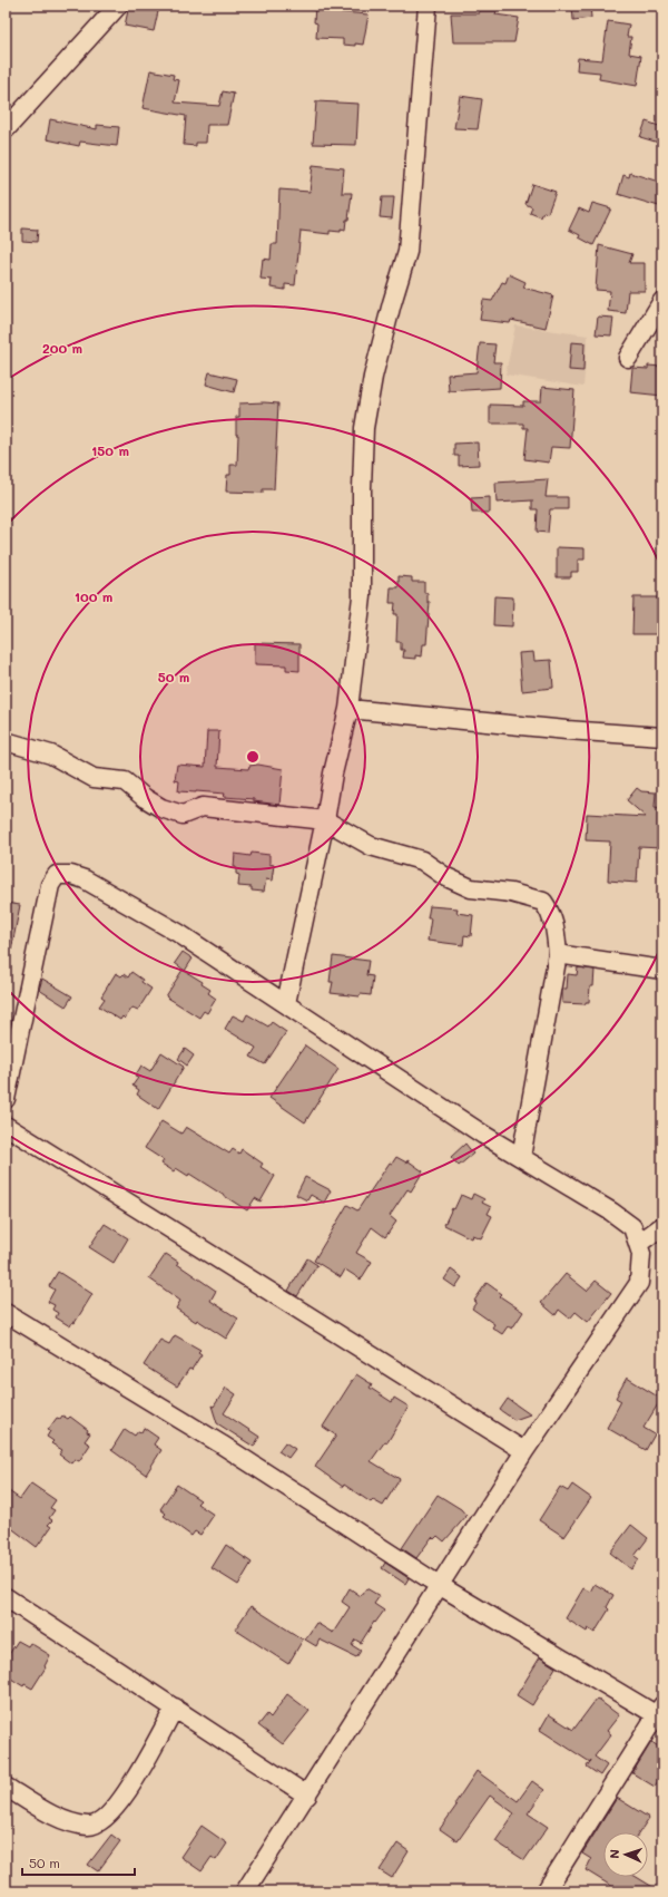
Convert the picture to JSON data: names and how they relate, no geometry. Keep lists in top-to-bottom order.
{
  "scale_bar": "50 m",
  "north": "left",
  "rings": [
    "200 m",
    "150 m",
    "100 m",
    "50 m"
  ]
}
